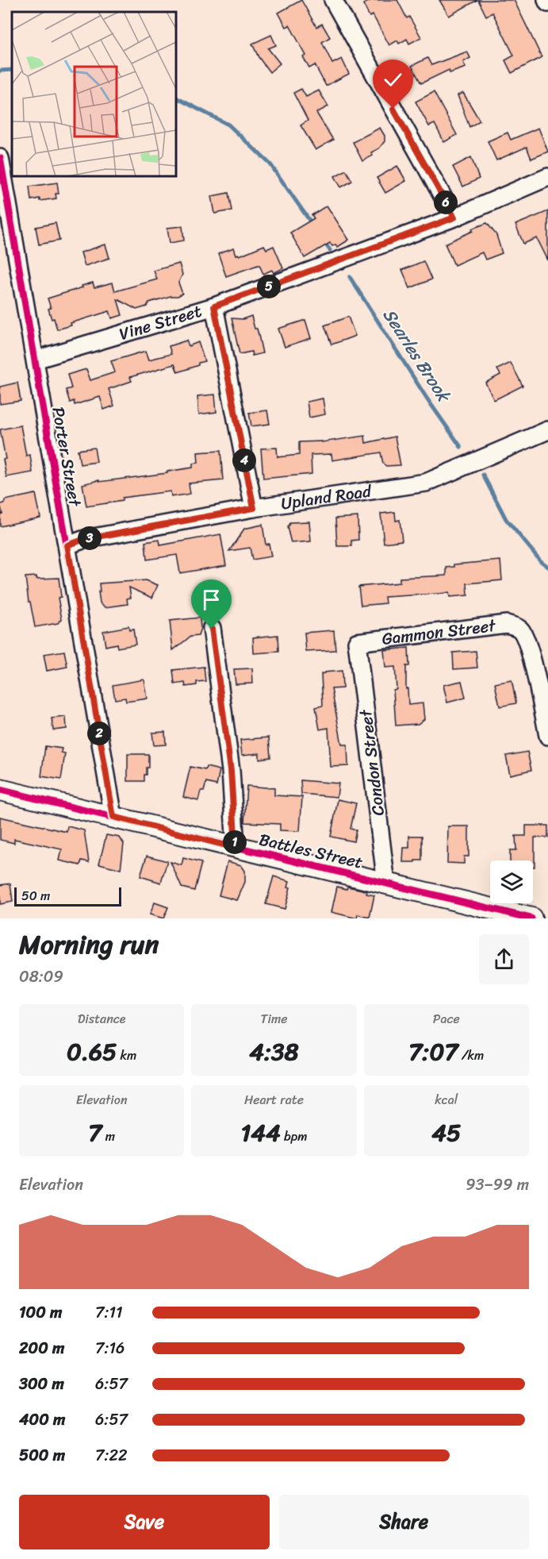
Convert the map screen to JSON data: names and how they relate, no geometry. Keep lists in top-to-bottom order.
{
  "streets": {
    "street": [
      "Vine Street",
      "Porter Street",
      "Upland Road",
      "Gammon Street",
      "Condon Street",
      "Battles Street"
    ]
  },
  "crossings": [
    ["Vine Street", "Porter Street"],
    ["Porter Street", "Upland Road"],
    ["Porter Street", "Battles Street"],
    ["Gammon Street", "Condon Street"],
    ["Condon Street", "Battles Street"]
  ],
  "water": ["Searles Brook"],
  "scale_bar": "50 m",
  "page": {
    "pins": [
      "6",
      "5",
      "4",
      "3",
      "2",
      "1"
    ],
    "scale": "50 m",
    "heading": ["Morning run", "08:09"],
    "stats": [
      ["Distance", "0.65 km"],
      ["Time", "4:38"],
      ["Pace", "7:07 /km"],
      ["Elevation", "7 m"],
      ["Heart rate", "144 bpm"],
      ["kcal", "45"]
    ],
    "chart": ["Elevation", "93–99 m"],
    "list": [
      {
        "name": "100 m",
        "note": "7:11"
      },
      {
        "name": "200 m",
        "note": "7:16"
      },
      {
        "name": "300 m",
        "note": "6:57"
      },
      {
        "name": "400 m",
        "note": "6:57"
      },
      {
        "name": "500 m",
        "note": "7:22"
      }
    ],
    "buttons": ["Save", "Share"]
  }
}
